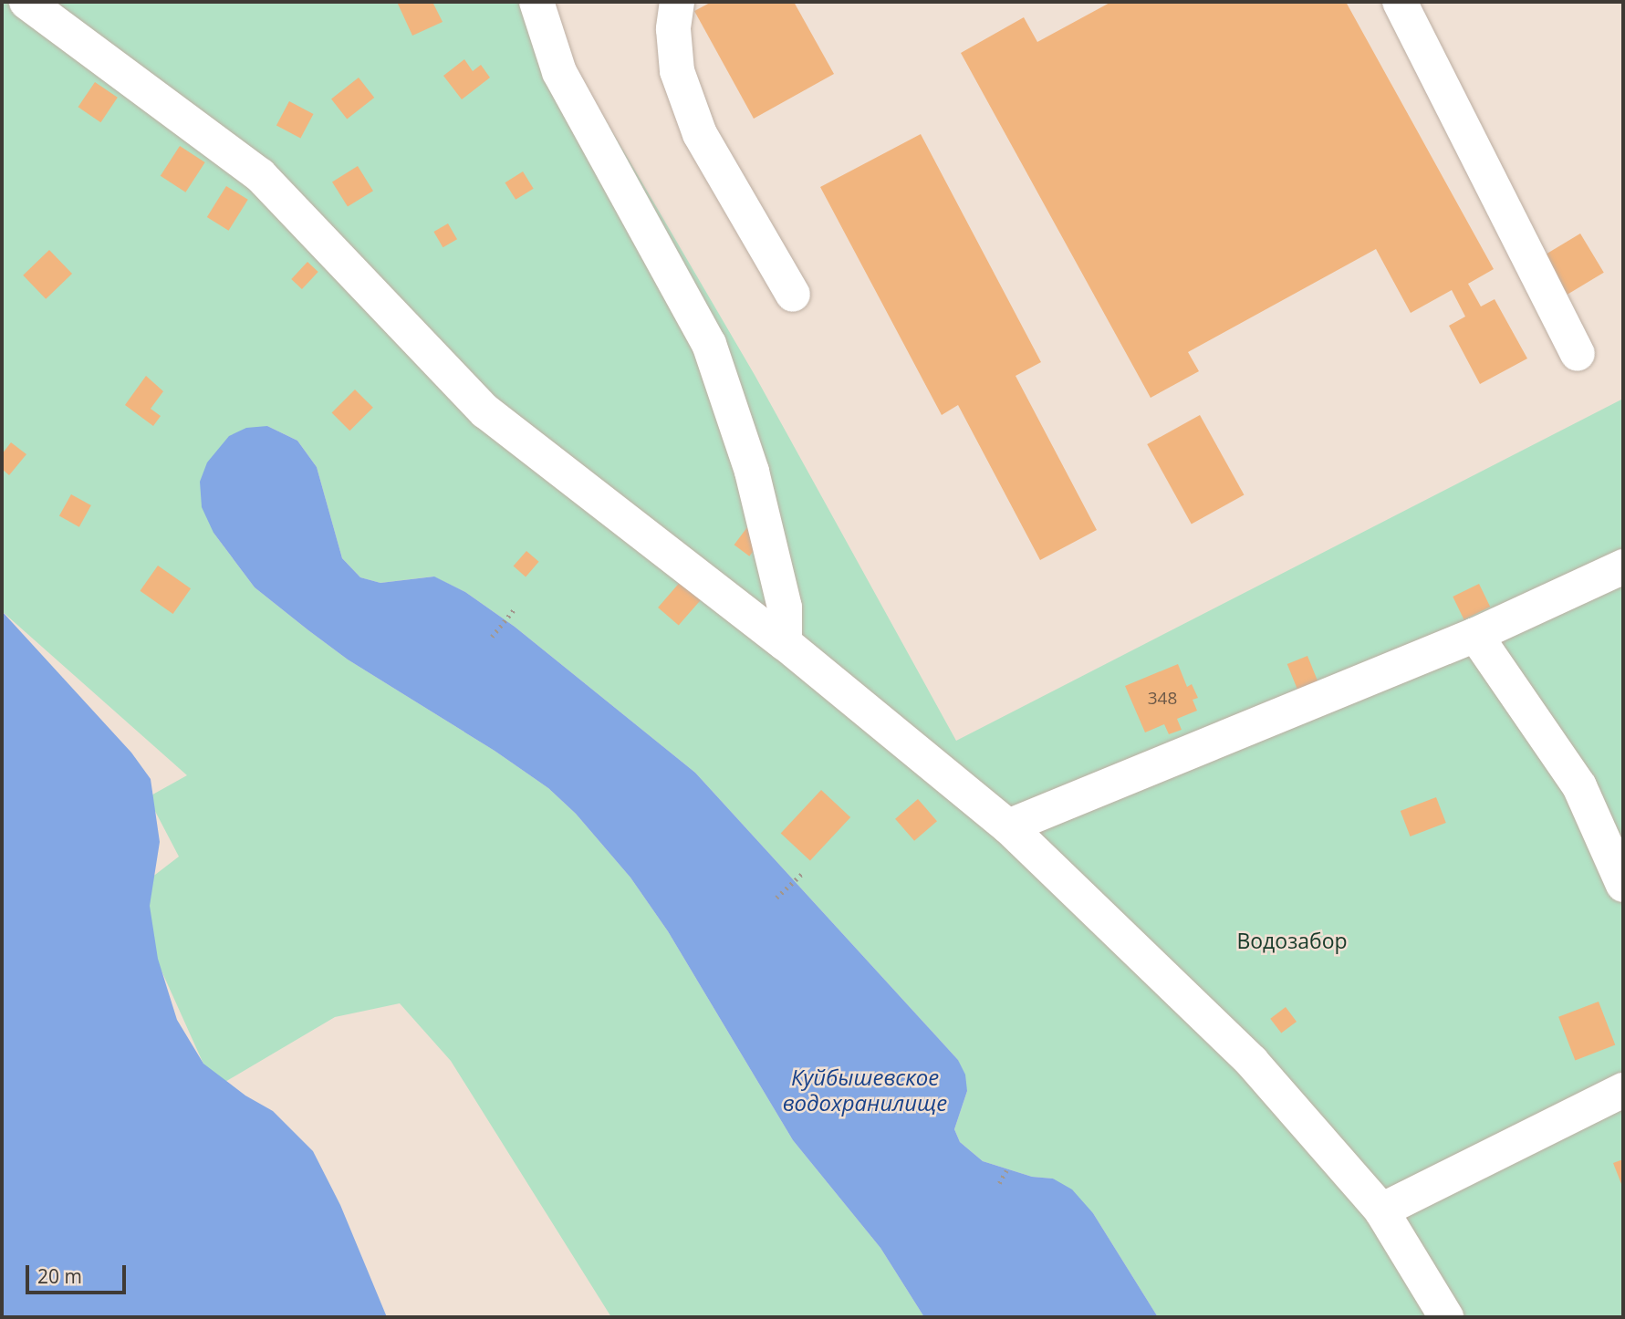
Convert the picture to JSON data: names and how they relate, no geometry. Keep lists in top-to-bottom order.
{
  "water": ["Куйбышевское водохранилище"],
  "parks": ["Водозабор"],
  "house_numbers": ["348"],
  "scale_bar": "20 m"
}
